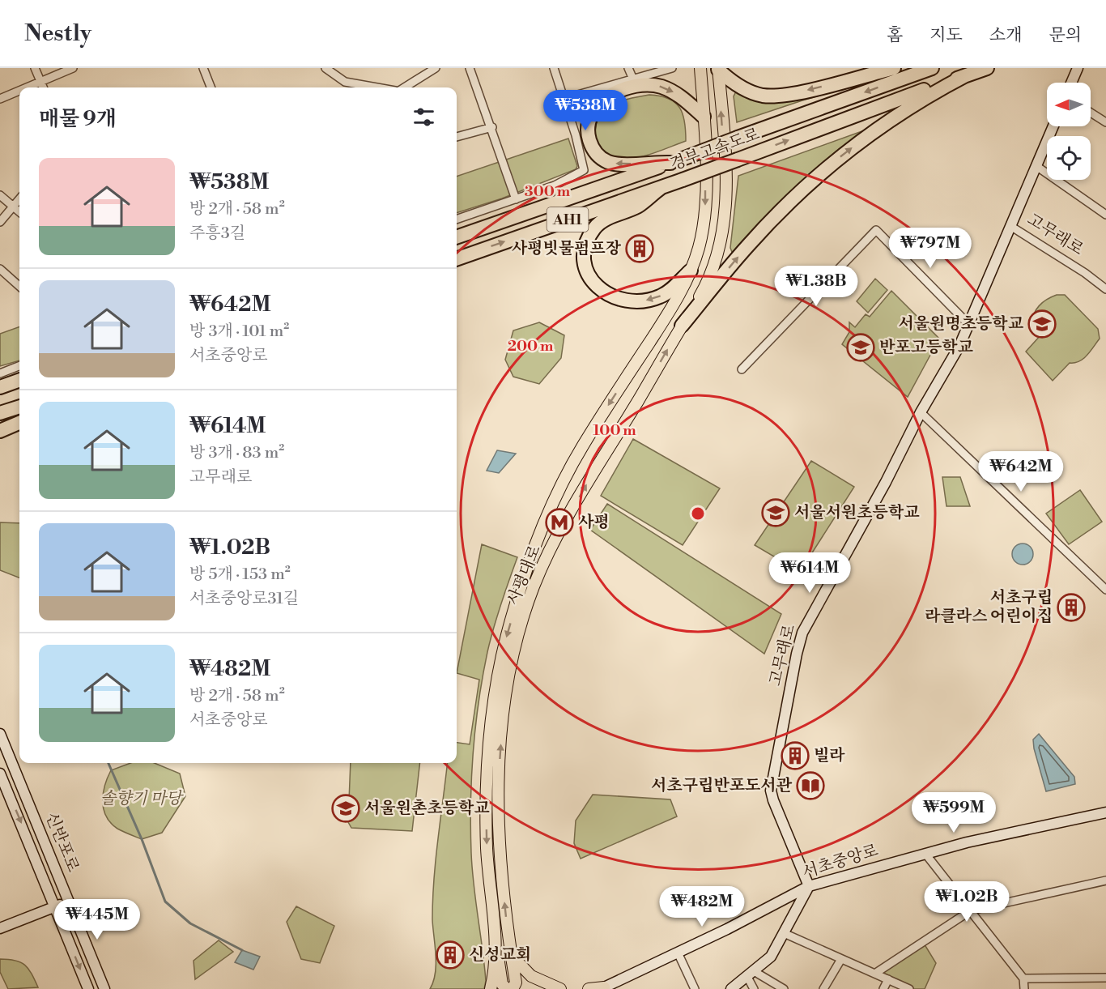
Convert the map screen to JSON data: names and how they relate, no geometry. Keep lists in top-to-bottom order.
{
  "streets": {
    "highway": ["경부고속도로", "AH1"],
    "main road": ["사평대로"],
    "street": ["고무래로", "신반포로", "서초중앙로"]
  },
  "crossings": [
    ["고무래로", "서초중앙로"]
  ],
  "parks": ["솔향기 마당"],
  "places": {
    "building": [
      "사평빗물펌프장",
      "서초구립 라클라스 어린이집",
      "빌라",
      "신성교회"
    ],
    "school or university": [
      "서울원명초등학교",
      "반포고등학교",
      "서울서원초등학교",
      "서울원촌초등학교"
    ],
    "metro station": ["사평"],
    "library": ["서초구립반포도서관"]
  },
  "north": "left",
  "page": {
    "header": "Nestly",
    "nav": [
      "홈",
      "지도",
      "소개",
      "문의"
    ],
    "heading": "매물 9개",
    "price": [
      "₩538M",
      "₩797M",
      "₩1.38B",
      "₩642M",
      "₩614M",
      "₩599M",
      "₩1.02B",
      "₩482M",
      "₩445M"
    ],
    "list": [
      {
        "name": "₩538M",
        "note": "방 2개 · 58 m² · 주흥3길"
      },
      {
        "name": "₩642M",
        "note": "방 3개 · 101 m² · 서초중앙로"
      },
      {
        "name": "₩614M",
        "note": "방 3개 · 83 m² · 고무래로"
      },
      {
        "name": "₩1.02B",
        "note": "방 5개 · 153 m² · 서초중앙로31길"
      },
      {
        "name": "₩482M",
        "note": "방 2개 · 58 m² · 서초중앙로"
      }
    ]
  },
  "rings": ["300 m", "200 m", "100 m"]
}
